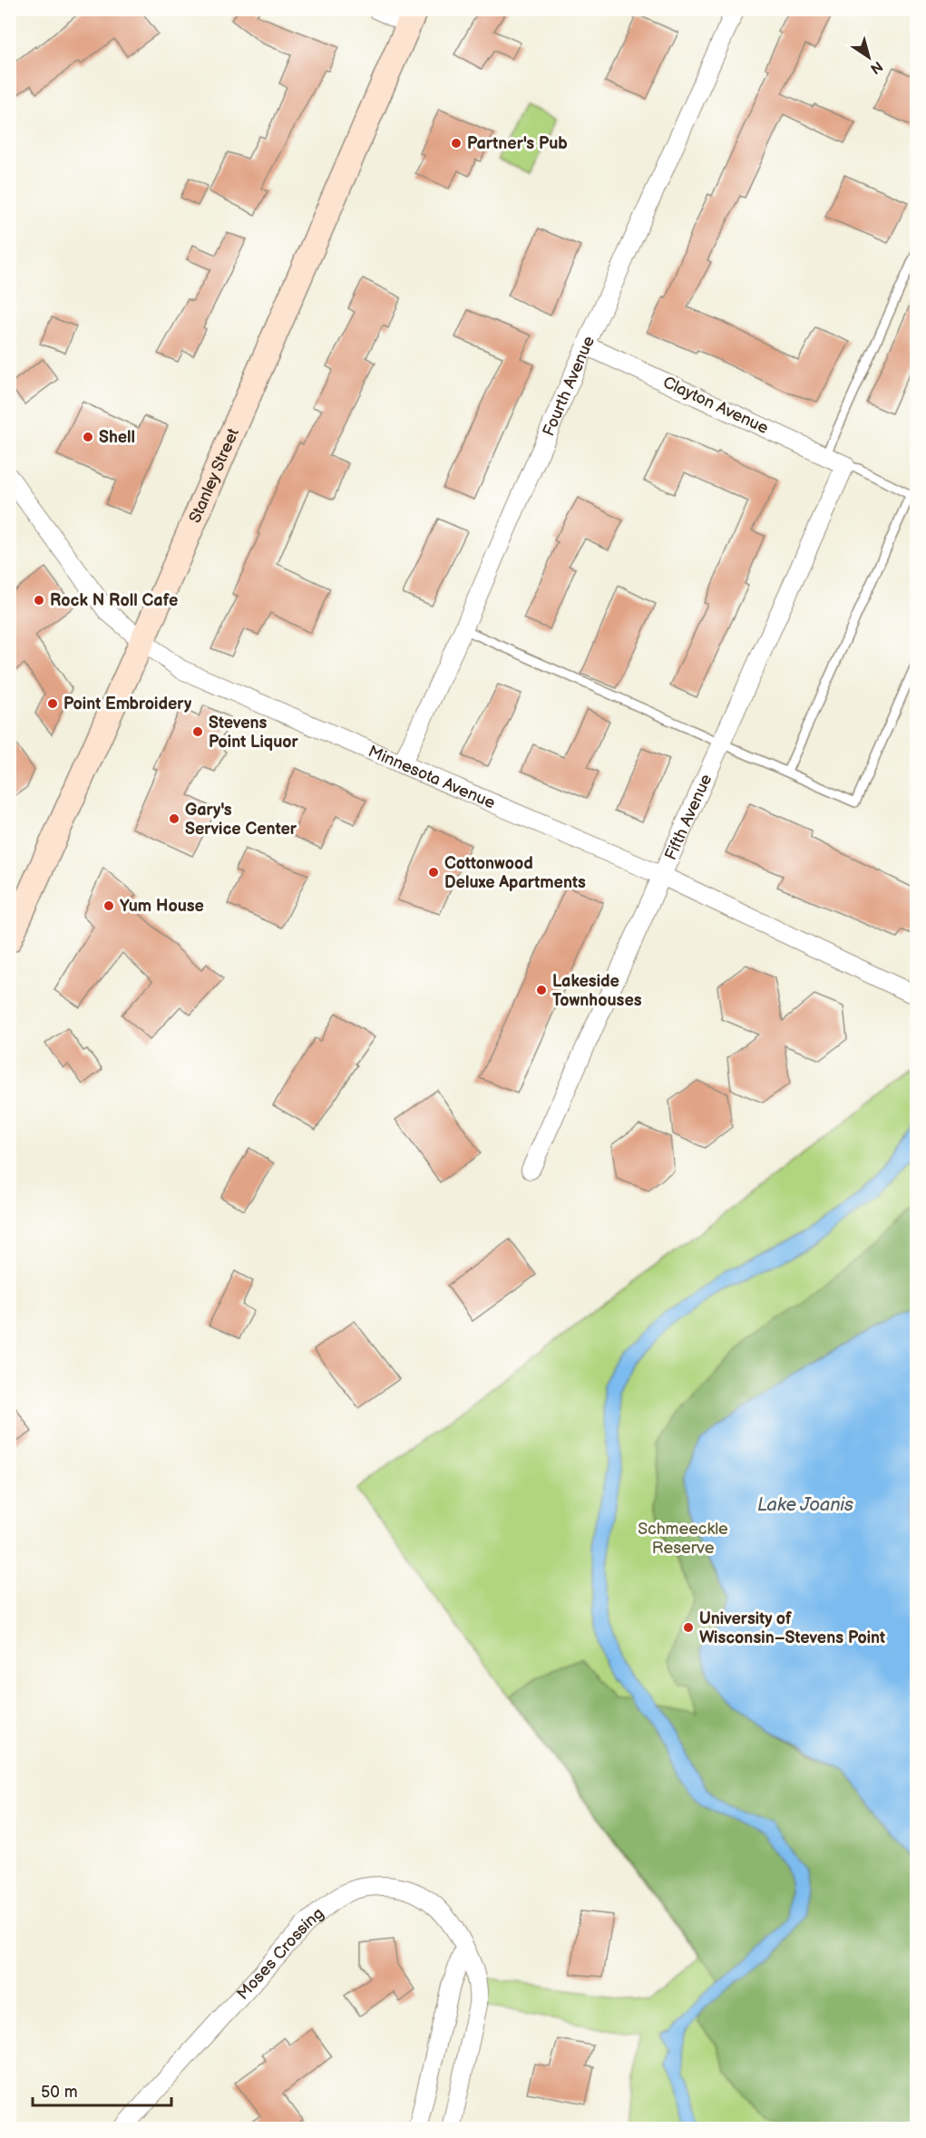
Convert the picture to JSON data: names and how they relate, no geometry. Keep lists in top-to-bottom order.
{
  "streets": {
    "street": [
      "Fourth Avenue",
      "Clayton Avenue",
      "Stanley Street",
      "Minnesota Avenue",
      "Fifth Avenue",
      "Moses Crossing"
    ]
  },
  "crossings": [
    ["Fourth Avenue", "Clayton Avenue"],
    ["Fourth Avenue", "Minnesota Avenue"],
    ["Clayton Avenue", "Fifth Avenue"],
    ["Stanley Street", "Minnesota Avenue"],
    ["Minnesota Avenue", "Fifth Avenue"]
  ],
  "water": ["Lake Joanis"],
  "parks": ["Schmeeckle Reserve"],
  "places": [
    "Partner's Pub",
    "Shell",
    "Rock N Roll Cafe",
    "Point Embroidery",
    "Stevens Point Liquor",
    "Gary's Service Center",
    "Cottonwood Deluxe Apartments",
    "Yum House",
    "Lakeside Townhouses",
    "University of Wisconsin–Stevens Point"
  ],
  "scale_bar": "50 m",
  "north": "bottom right"
}
